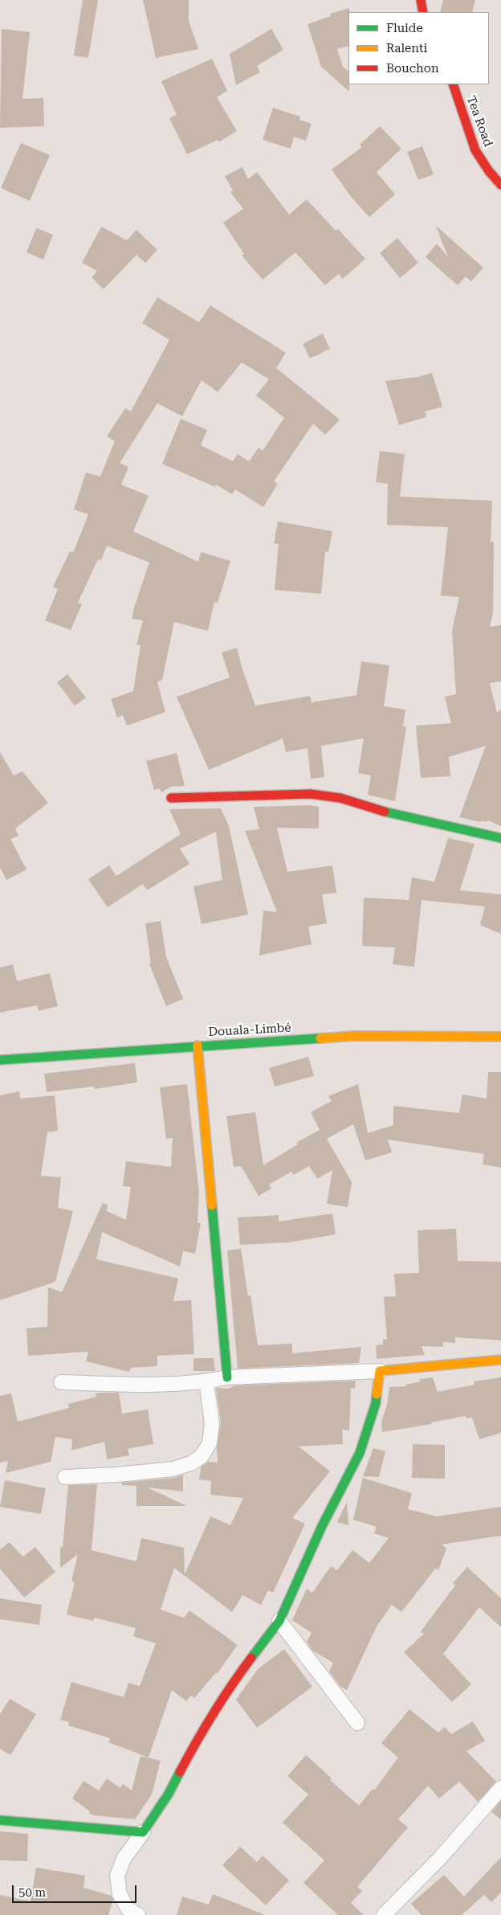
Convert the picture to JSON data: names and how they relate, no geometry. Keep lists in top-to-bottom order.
{
  "streets": {
    "main road": ["Tea Road", "Douala-Limbé"]
  },
  "legend": ["Fluide", "Ralenti", "Bouchon"],
  "scale_bar": "50 m"
}
